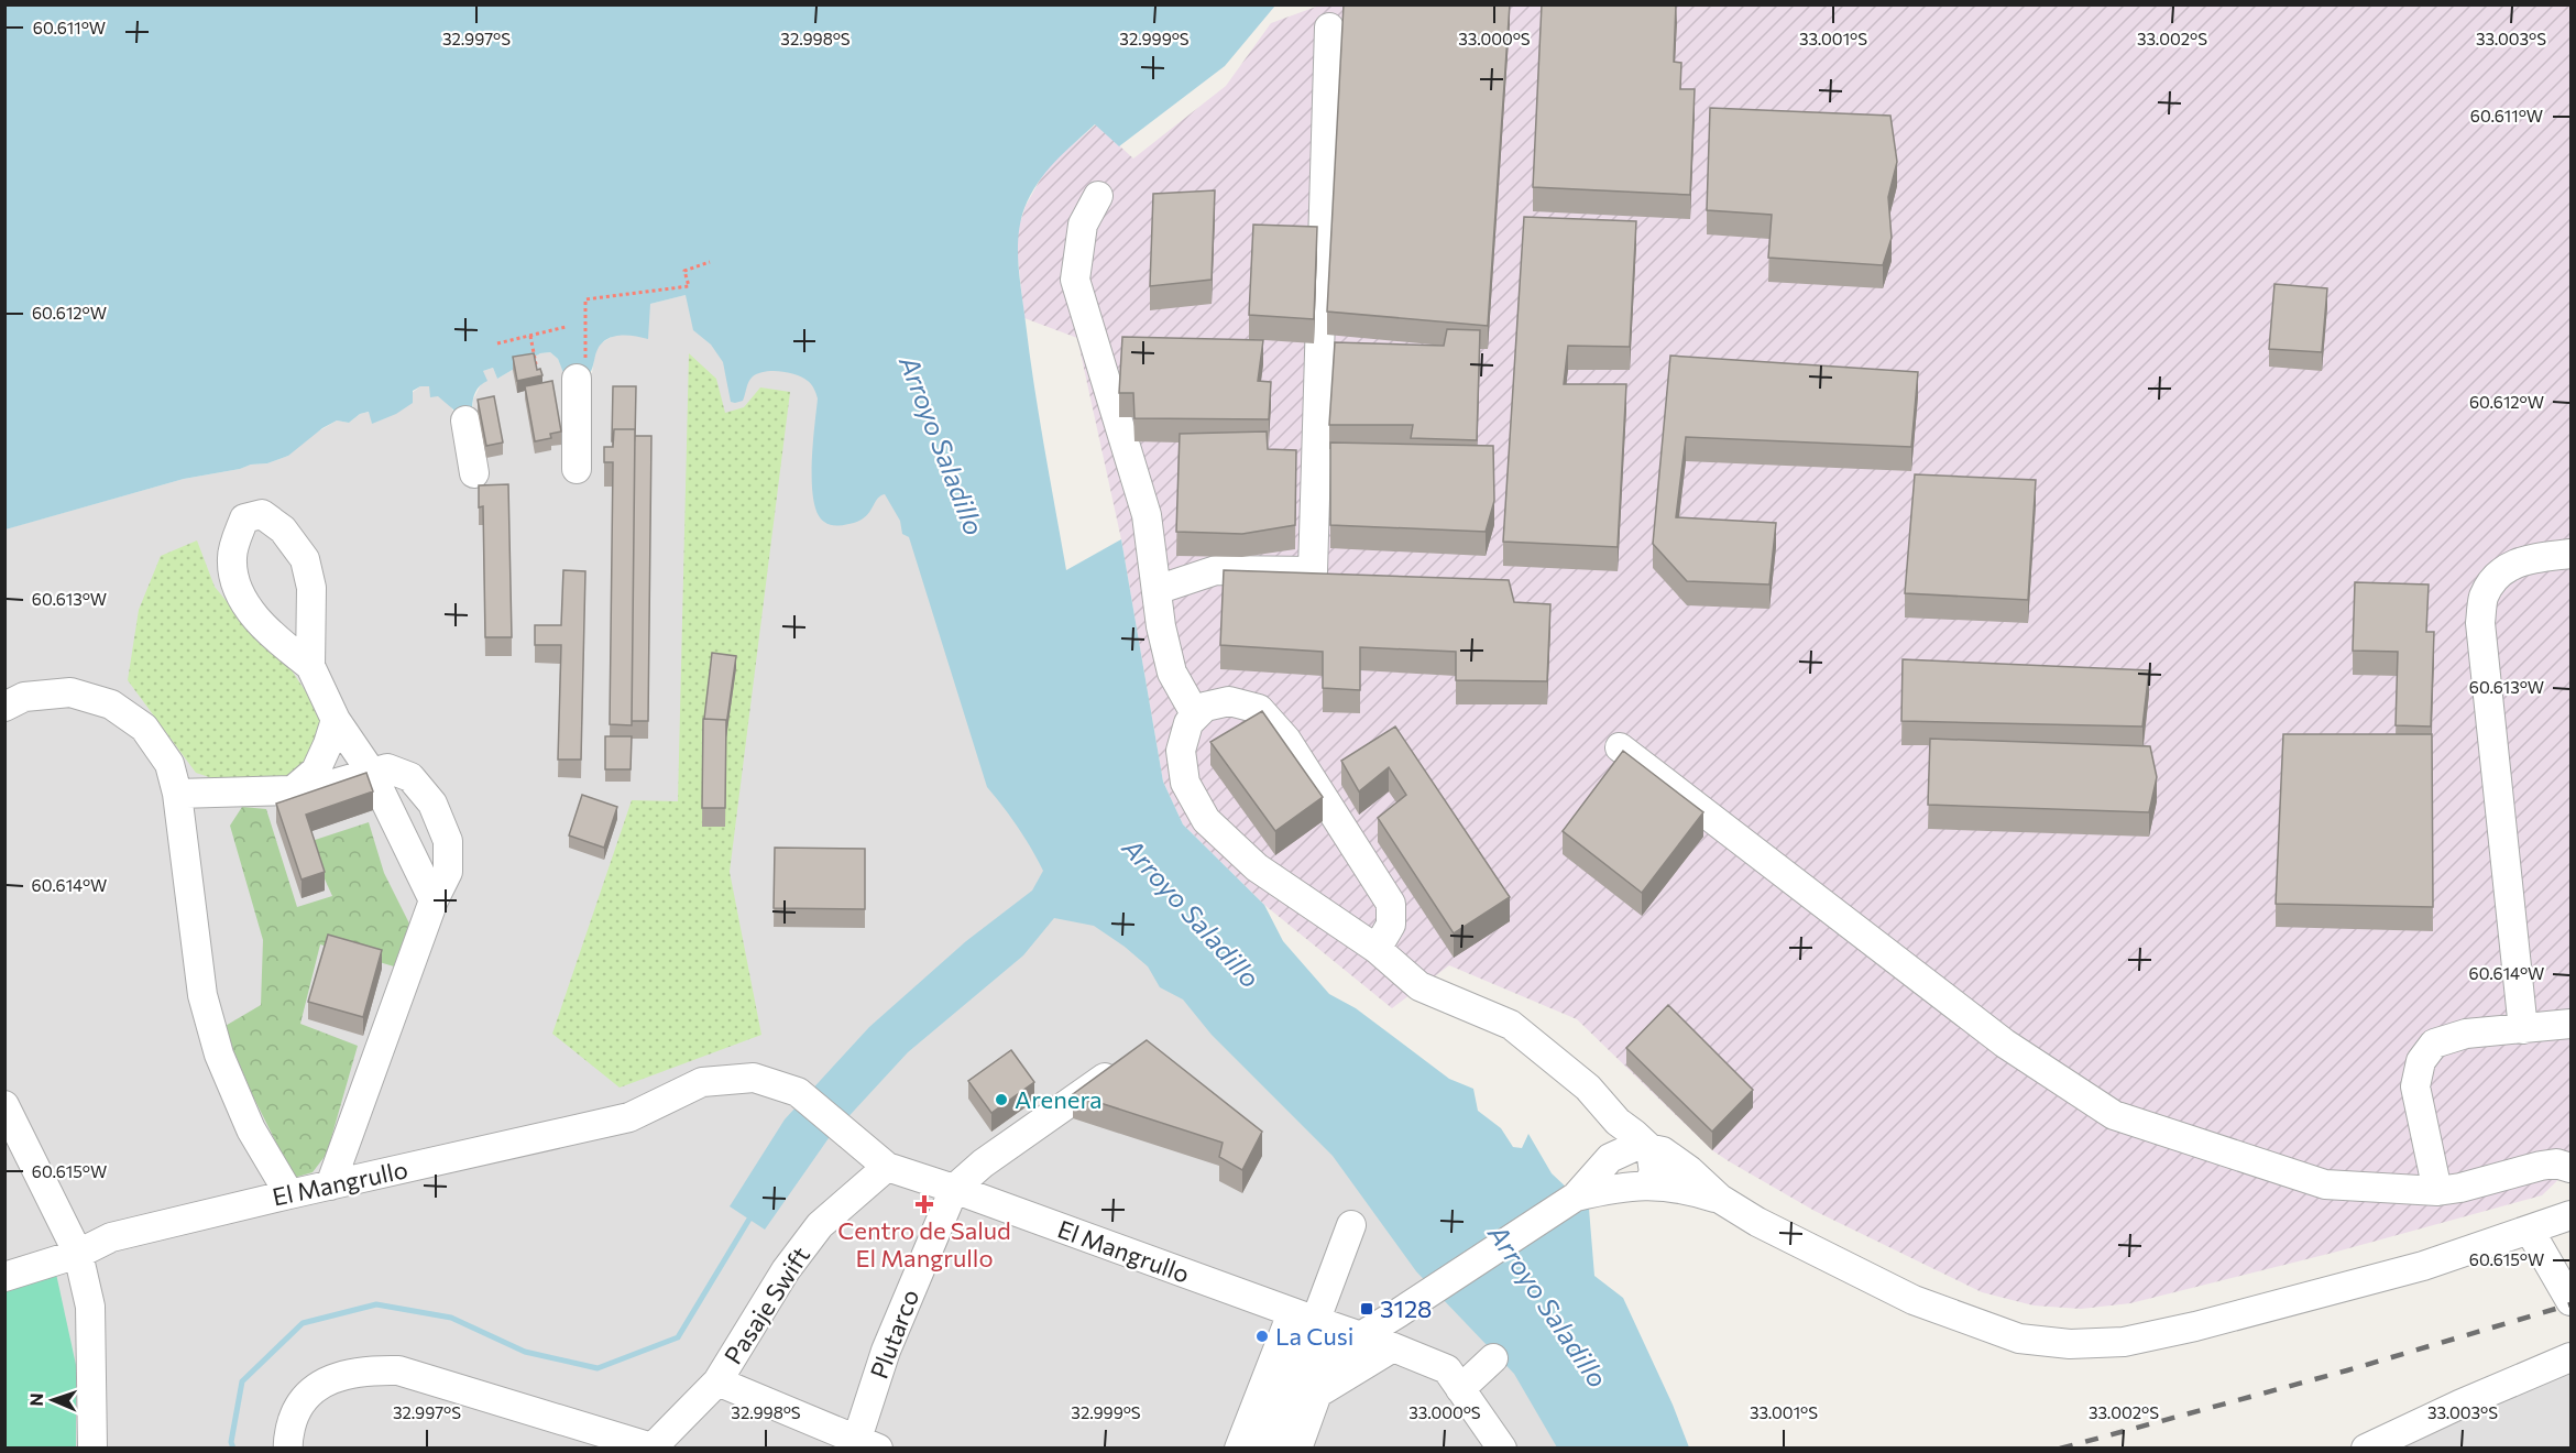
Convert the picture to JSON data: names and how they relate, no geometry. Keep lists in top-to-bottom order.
{
  "streets": {
    "street": ["El Mangrullo", "Pasaje Swift", "Plutarco"]
  },
  "crossings": [
    ["El Mangrullo", "Pasaje Swift"],
    ["El Mangrullo", "Plutarco"]
  ],
  "water": ["Arroyo Saladillo"],
  "places": {
    "other": ["Arenera", "La Cusi"],
    "health": ["Centro de Salud El Mangrullo"],
    "transit": ["3128"]
  },
  "north": "left",
  "coordinates": [
    "60.611°W",
    "32.997°S",
    "32.998°S",
    "32.999°S",
    "33.000°S",
    "33.001°S",
    "33.002°S",
    "33.003°S",
    "60.612°W",
    "60.613°W",
    "60.614°W",
    "60.615°W"
  ]
}
